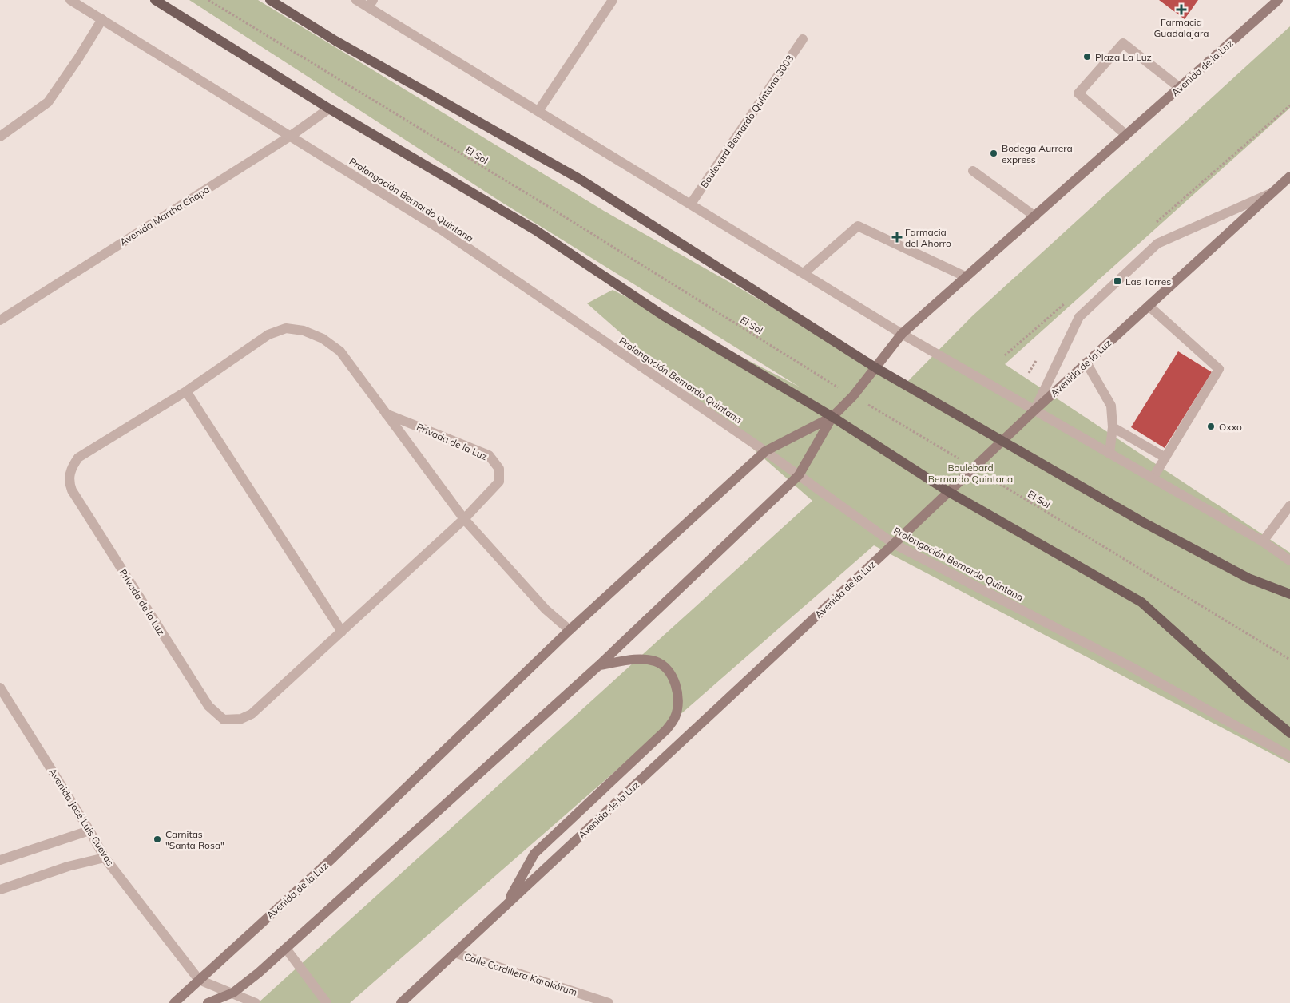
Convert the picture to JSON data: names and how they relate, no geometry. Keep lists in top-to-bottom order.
{
  "streets": {
    "main road": ["Avenida de la Luz"],
    "street": [
      "Boulevard Bernardo Quintana 3003",
      "Prolongación Bernardo Quintana",
      "Avenida Martha Chapa",
      "Privada de la Luz",
      "Avenida José Luis Cuevas",
      "Calle Cordillera Karakórum"
    ],
    "path": ["El Sol"]
  },
  "crossings": [
    ["Avenida de la Luz", "El Sol"],
    ["Avenida de la Luz", "Prolongación Bernardo Quintana"],
    ["Avenida de la Luz", "Privada de la Luz"],
    ["Avenida de la Luz", "Avenida José Luis Cuevas"],
    ["Avenida de la Luz", "Calle Cordillera Karakórum"],
    ["Prolongación Bernardo Quintana", "Avenida Martha Chapa"]
  ],
  "parks": ["Boulebard Bernardo Quintana"],
  "places": {
    "health": ["Farmacia Guadalajara", "Farmacia del Ahorro"],
    "other": [
      "Plaza La Luz",
      "Bodega Aurrera express",
      "Oxxo",
      "Carnitas \"Santa Rosa\""
    ],
    "transit": ["Las Torres"]
  }
}
